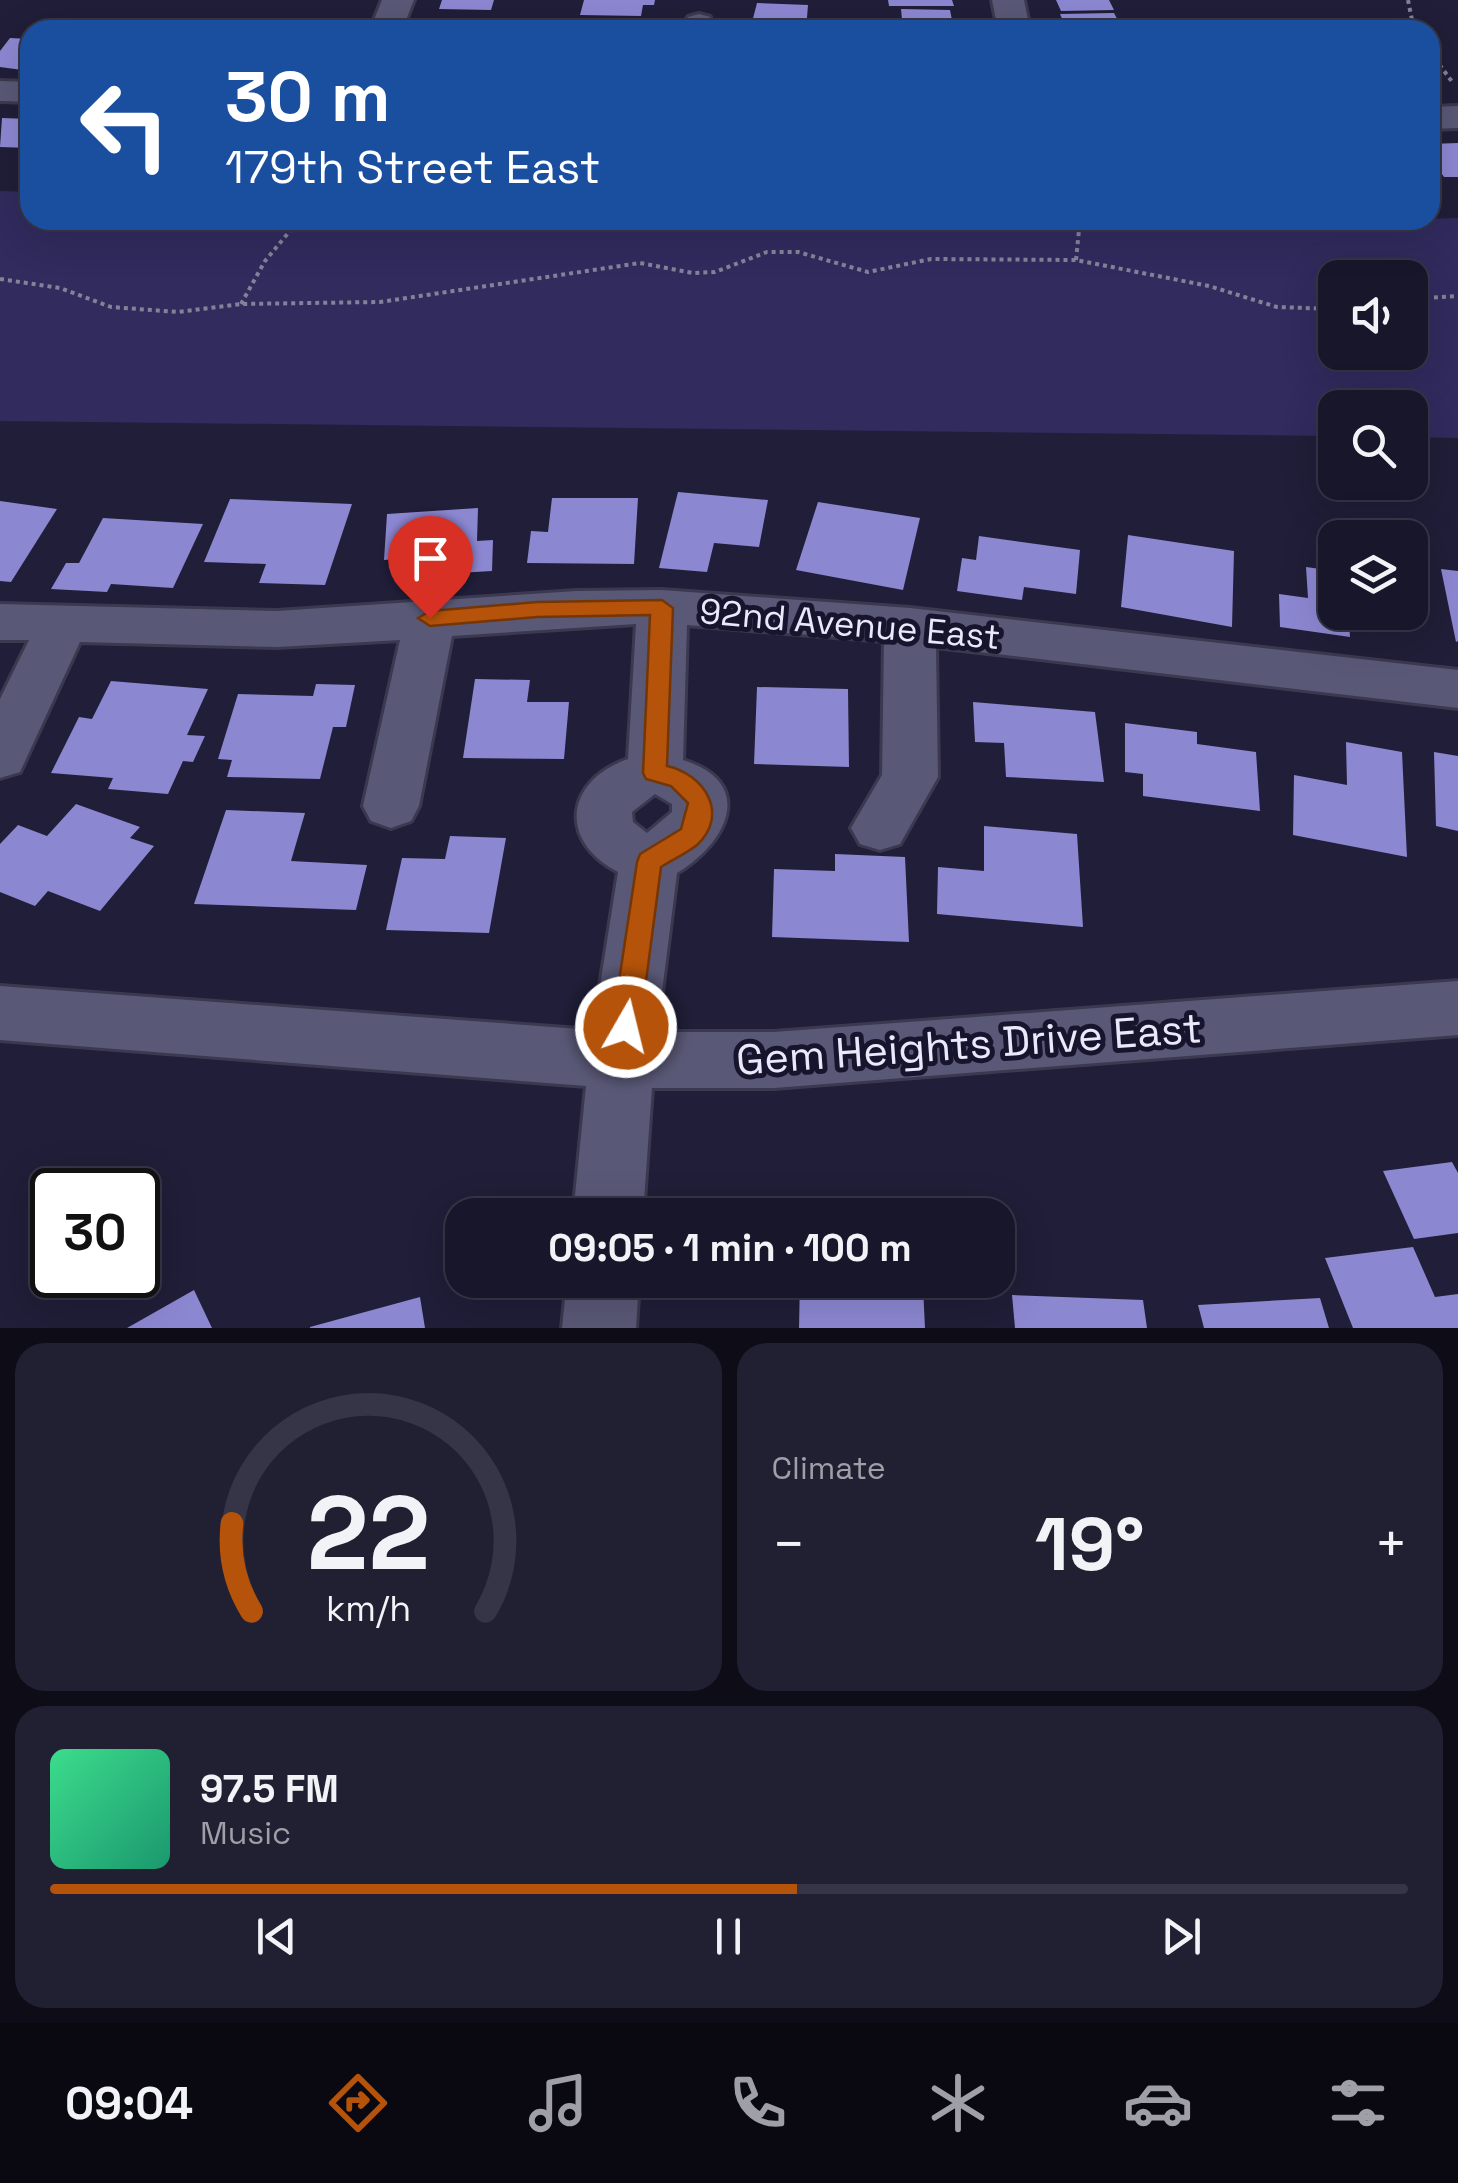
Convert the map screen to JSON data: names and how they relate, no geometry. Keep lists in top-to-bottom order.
{
  "streets": {
    "street": ["92nd Avenue East", "Gem Heights Drive East"]
  },
  "page": {
    "turn": ["30 m", "179th Street East"],
    "limit": "30",
    "trip": "09:05 · 1 min · 100 m",
    "tile": "Climate",
    "heat": ["−", "19°", "+"],
    "song": ["97.5 FM", "Music"],
    "tabs": "09:04",
    "gauge": ["22", "km/h"]
  }
}
